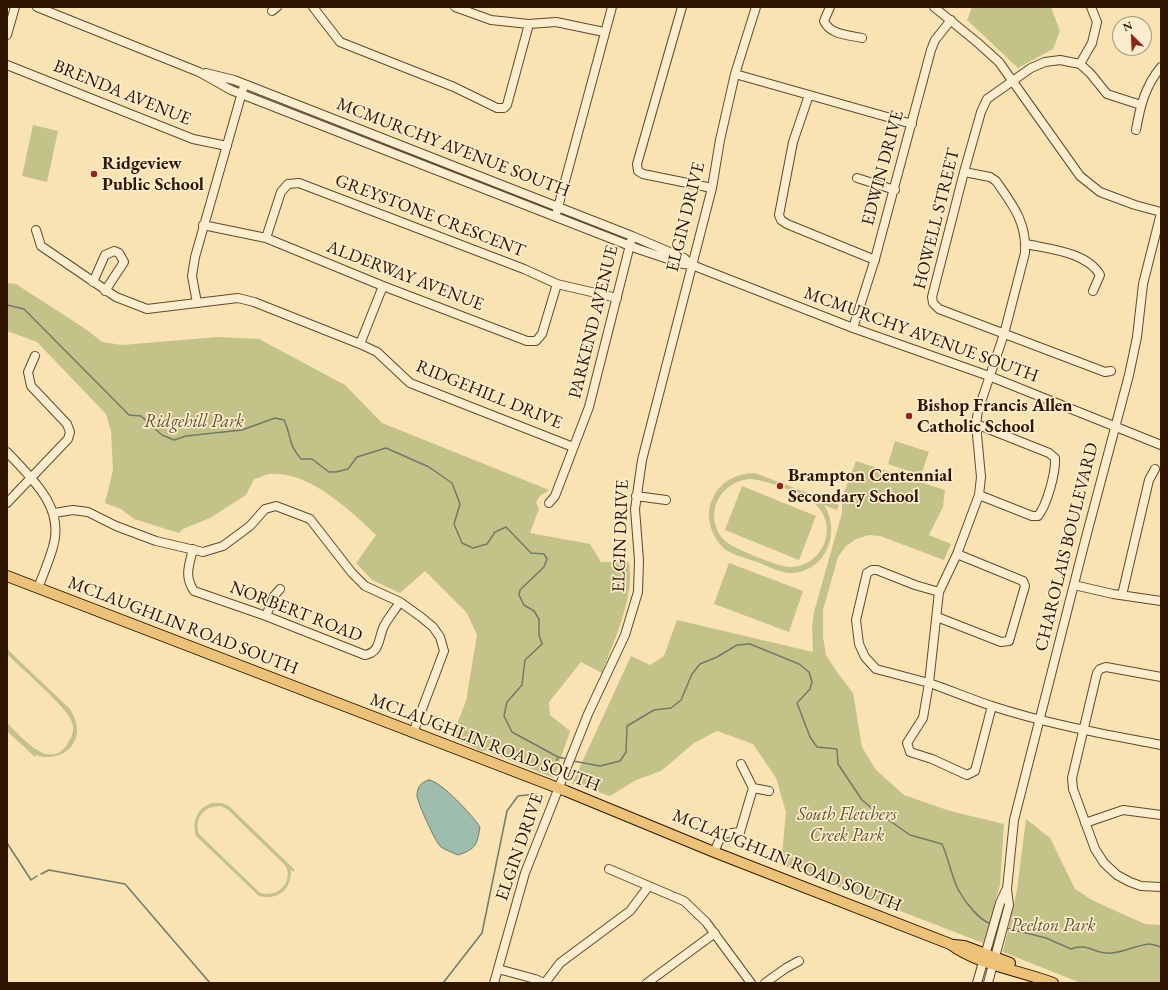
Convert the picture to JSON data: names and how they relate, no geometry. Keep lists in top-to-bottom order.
{
  "streets": {
    "main road": ["MCLAUGHLIN ROAD SOUTH"],
    "street": [
      "BRENDA AVENUE",
      "MCMURCHY AVENUE SOUTH",
      "EDWIN DRIVE",
      "GREYSTONE CRESCENT",
      "ELGIN DRIVE",
      "HOWELL STREET",
      "ALDERWAY AVENUE",
      "PARKEND AVENUE",
      "RIDGEHILL DRIVE",
      "CHAROLAIS BOULEVARD",
      "NORBERT ROAD"
    ]
  },
  "crossings": [
    ["MCMURCHY AVENUE SOUTH", "EDWIN DRIVE"],
    ["MCMURCHY AVENUE SOUTH", "ELGIN DRIVE"],
    ["MCMURCHY AVENUE SOUTH", "PARKEND AVENUE"],
    ["MCMURCHY AVENUE SOUTH", "CHAROLAIS BOULEVARD"],
    ["GREYSTONE CRESCENT", "ALDERWAY AVENUE"],
    ["GREYSTONE CRESCENT", "PARKEND AVENUE"],
    ["ELGIN DRIVE", "MCLAUGHLIN ROAD SOUTH"],
    ["PARKEND AVENUE", "RIDGEHILL DRIVE"],
    ["CHAROLAIS BOULEVARD", "MCLAUGHLIN ROAD SOUTH"]
  ],
  "parks": ["Ridgehill Park", "South Fletchers Creek Park", "Peelton Park"],
  "places": ["Ridgeview Public School", "Bishop Francis Allen Catholic School", "Brampton Centennial Secondary School"],
  "north": "top left"
}
